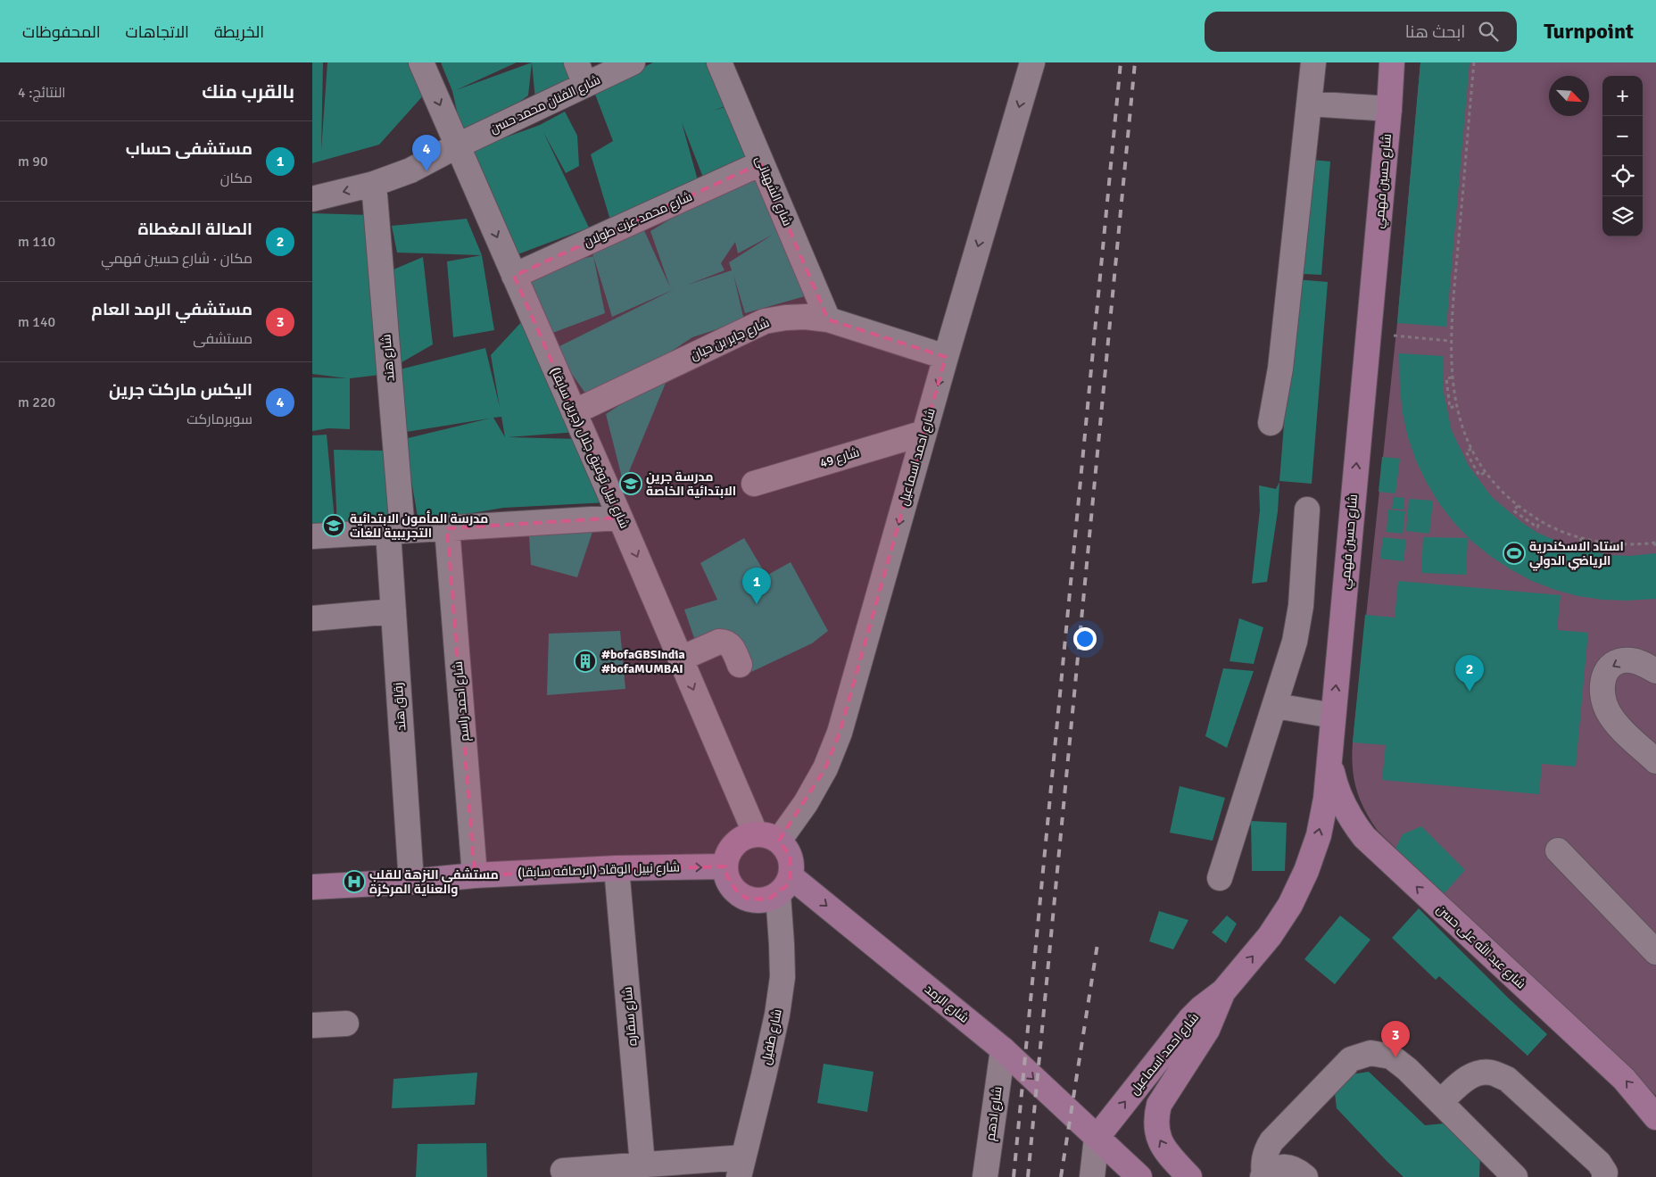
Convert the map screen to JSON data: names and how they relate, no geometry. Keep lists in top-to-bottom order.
{
  "streets": {
    "main road": [
      "شارع حسين فهمي",
      "شارع احمد اسماعيل",
      "شارع نبيل الوقاد (الرصافه سابقا)",
      "شارع عبد الله على حسن",
      "شارع الرمد"
    ],
    "street": [
      "شارع الفنان محمد حسن",
      "شارع الشهبانى",
      "شارع محمد عزت طولان",
      "شارع جابر بن حيان",
      "شارع هند",
      "شارع نبيل توفيق جلال (جرين سابقا)",
      "شارع 49",
      "شارع احمد راسم",
      "زقاق هند",
      "شارع سقاره",
      "شارع طفيل",
      "شارع ادهم"
    ]
  },
  "crossings": [
    ["شارع الفنان محمد حسن", "شارع هند"],
    ["شارع الفنان محمد حسن", "شارع نبيل توفيق جلال (جرين سابقا)"],
    ["شارع حسين فهمي", "شارع احمد اسماعيل"],
    ["شارع حسين فهمي", "شارع عبد الله على حسن"],
    ["شارع الشهبانى", "شارع محمد عزت طولان"],
    ["شارع الشهبانى", "شارع جابر بن حيان"],
    ["شارع محمد عزت طولان", "شارع نبيل توفيق جلال (جرين سابقا)"],
    ["شارع جابر بن حيان", "شارع نبيل توفيق جلال (جرين سابقا)"],
    ["شارع جابر بن حيان", "شارع احمد اسماعيل"],
    ["شارع هند", "زقاق هند"],
    ["شارع نبيل توفيق جلال (جرين سابقا)", "شارع احمد اسماعيل"],
    ["شارع نبيل توفيق جلال (جرين سابقا)", "شارع نبيل الوقاد (الرصافه سابقا)"],
    ["شارع نبيل توفيق جلال (جرين سابقا)", "شارع الرمد"],
    ["شارع نبيل توفيق جلال (جرين سابقا)", "شارع طفيل"],
    ["شارع احمد اسماعيل", "شارع 49"],
    ["شارع احمد اسماعيل", "شارع نبيل الوقاد (الرصافه سابقا)"],
    ["شارع احمد اسماعيل", "شارع الرمد"],
    ["شارع احمد اسماعيل", "شارع طفيل"],
    ["شارع احمد راسم", "شارع نبيل الوقاد (الرصافه سابقا)"],
    ["زقاق هند", "شارع نبيل الوقاد (الرصافه سابقا)"],
    ["شارع نبيل الوقاد (الرصافه سابقا)", "شارع الرمد"],
    ["شارع نبيل الوقاد (الرصافه سابقا)", "شارع سقاره"],
    ["شارع نبيل الوقاد (الرصافه سابقا)", "شارع طفيل"],
    ["شارع الرمد", "شارع طفيل"],
    ["شارع الرمد", "شارع ادهم"]
  ],
  "one_way": [
    "شارع حسين فهمي",
    "شارع نبيل توفيق جلال (جرين سابقا)",
    "شارع عبد الله على حسن",
    "شارع الرمد"
  ],
  "places": {
    "school or university": ["مدرسة جرين الابتدائية الخاصة", "مدرسة المأمون الابتدائية التجريبية للغات"],
    "sports": ["استاد الاسكندرية الرياضي الدولي"],
    "building": ["#bofaGBSIndia #bofaMUMBAI"],
    "hospital": ["مستشفى النزهة للقلب والعناية المركزة"]
  },
  "north": "bottom right",
  "page": {
    "header": "Turnpoint",
    "search": "ابحث هنا",
    "nav": ["الخريطة", "الاتجاهات", "المحفوظات"],
    "heading": ["بالقرب منك", "النتائج: 4"],
    "map_buttons": ["+", "−"],
    "list": [
      {
        "mark": "1",
        "name": "مستشفى حساب",
        "note": "مكان",
        "value": "90 m"
      },
      {
        "mark": "2",
        "name": "الصالة المغطاة",
        "note": "مكان · شارع حسين فهمي",
        "value": "110 m"
      },
      {
        "mark": "3",
        "name": "مستشفي الرمد العام",
        "note": "مستشفى",
        "value": "140 m"
      },
      {
        "mark": "4",
        "name": "اليكس ماركت جرين",
        "note": "سوبرماركت",
        "value": "220 m"
      }
    ],
    "pins": [
      "4",
      "1",
      "2",
      "3"
    ]
  }
}
